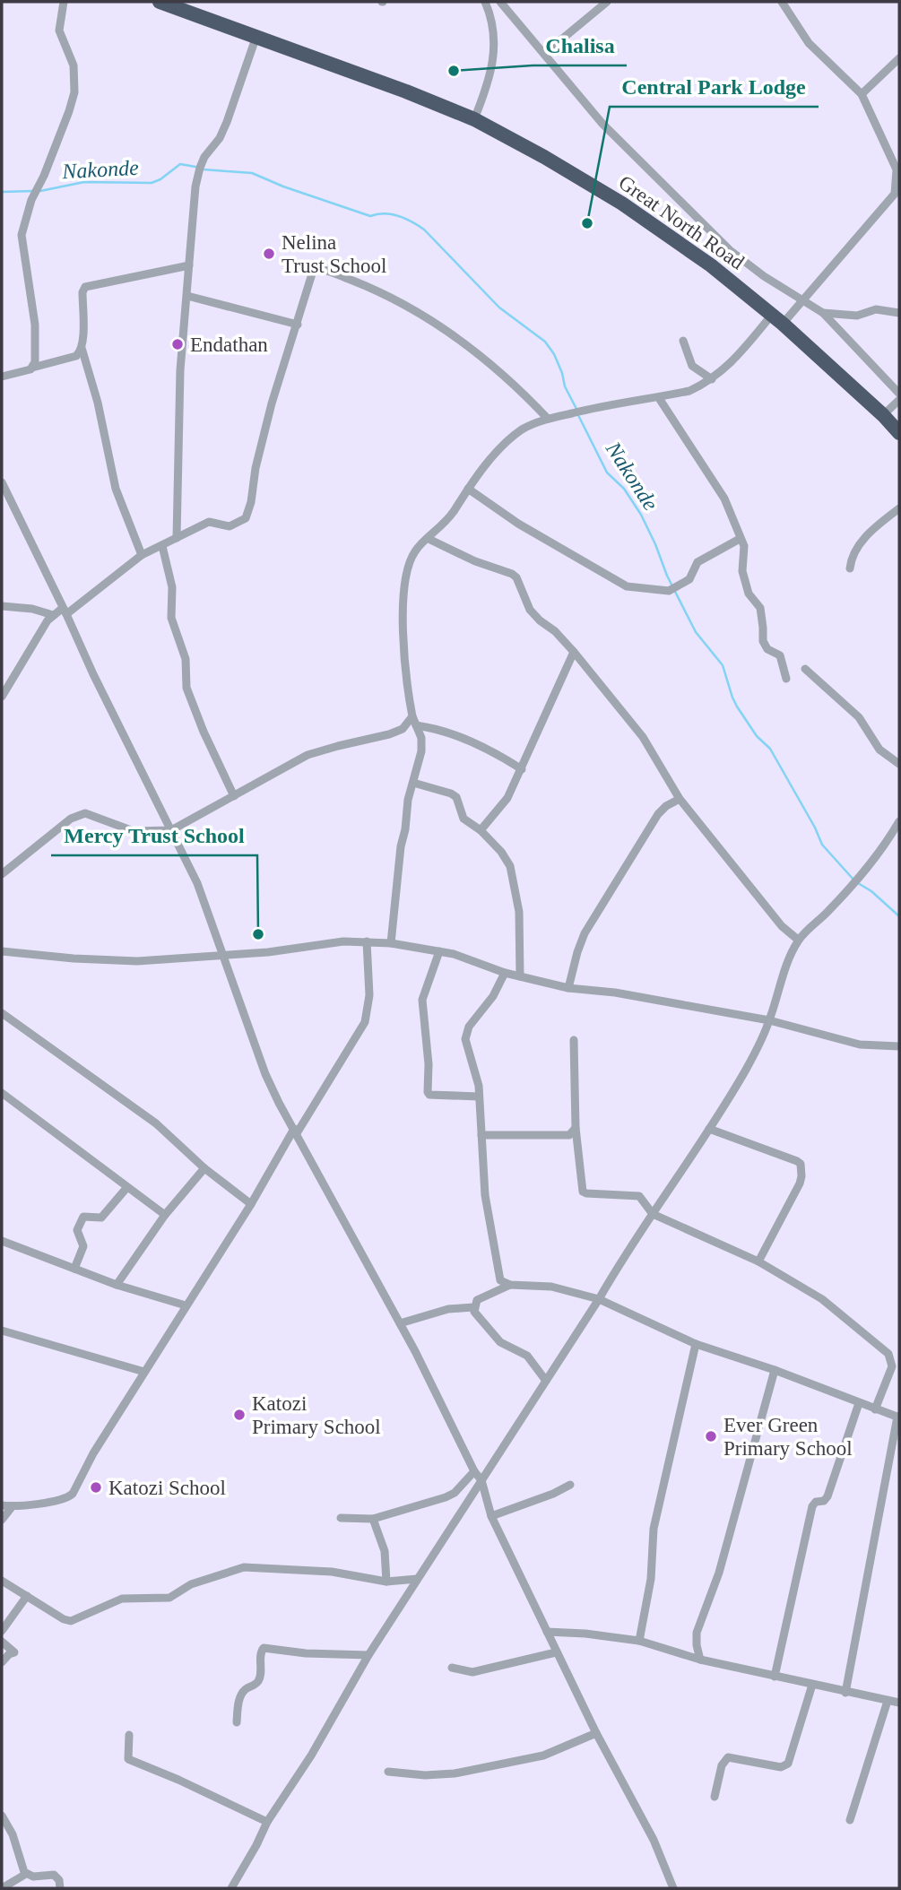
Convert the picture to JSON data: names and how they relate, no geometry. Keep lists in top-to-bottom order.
{
  "streets": {
    "highway": ["Great North Road"]
  },
  "water": ["Nakonde"],
  "places": [
    "Chalisa",
    "Central Park Lodge",
    "Nelina Trust School",
    "Endathan",
    "Mercy Trust School",
    "Katozi Primary School",
    "Ever Green Primary School",
    "Katozi School"
  ]
}
